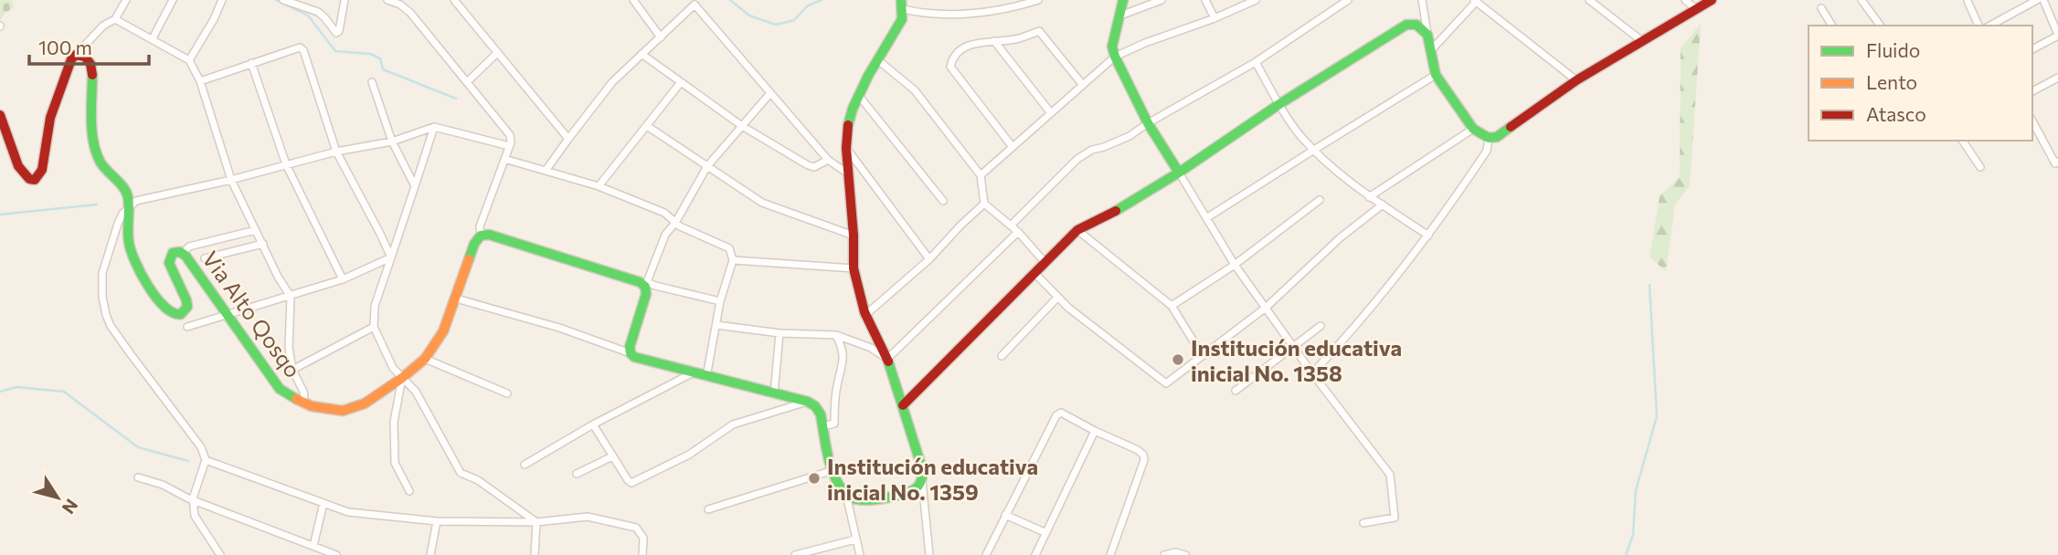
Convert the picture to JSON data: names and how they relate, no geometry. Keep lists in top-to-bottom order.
{
  "streets": {
    "street": ["Via Alto Qosqo"]
  },
  "places": ["Institución educativa inicial No. 1358", "Institución educativa inicial No. 1359"],
  "legend": ["Fluido", "Lento", "Atasco"],
  "scale_bar": "100 m",
  "north": "bottom right"
}
